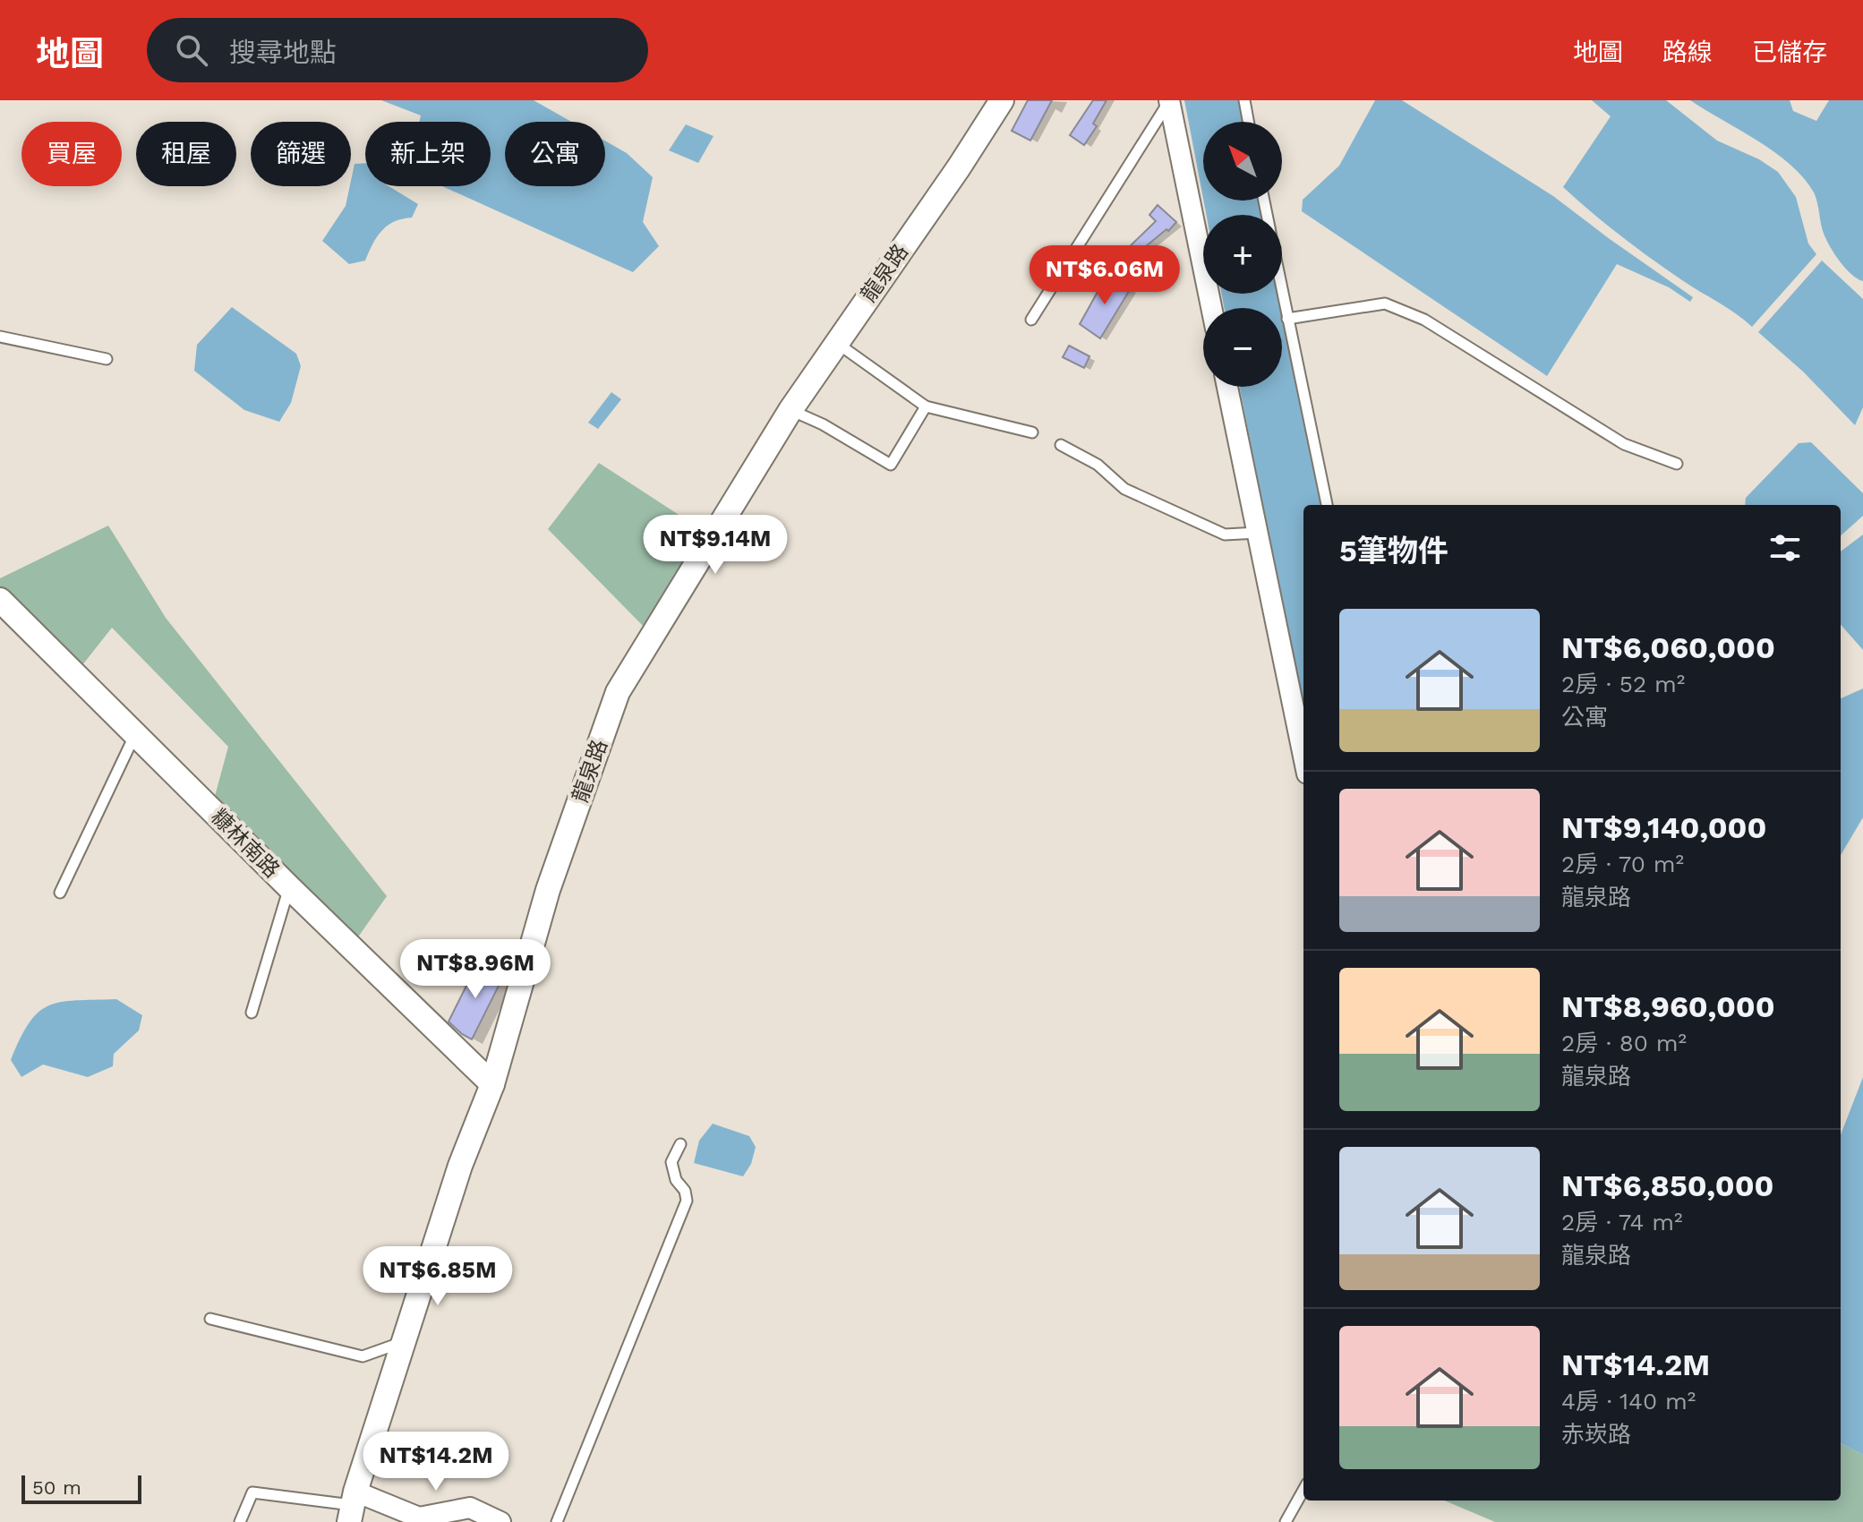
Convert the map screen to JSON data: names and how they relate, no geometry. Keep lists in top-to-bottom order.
{
  "streets": {
    "street": ["龍泉路", "糠林南路"]
  },
  "crossings": [
    ["龍泉路", "糠林南路"]
  ],
  "scale_bar": "50 m",
  "north": "top left",
  "page": {
    "header": "地圖",
    "search": "搜尋地點",
    "nav": ["地圖", "路線", "已儲存"],
    "map_buttons": ["+", "−"],
    "chip": [
      "買屋",
      "租屋",
      "篩選",
      "新上架",
      "公寓"
    ],
    "price": [
      "NT$6.06M",
      "NT$9.14M",
      "NT$8.96M",
      "NT$6.85M",
      "NT$14.2M"
    ],
    "heading": "5筆物件",
    "list": [
      {
        "name": "NT$6,060,000",
        "note": "2房 · 52 m² · 公寓"
      },
      {
        "name": "NT$9,140,000",
        "note": "2房 · 70 m² · 龍泉路"
      },
      {
        "name": "NT$8,960,000",
        "note": "2房 · 80 m² · 龍泉路"
      },
      {
        "name": "NT$6,850,000",
        "note": "2房 · 74 m² · 龍泉路"
      },
      {
        "name": "NT$14.2M",
        "note": "4房 · 140 m² · 赤崁路"
      }
    ],
    "scale": "50 m"
  }
}
